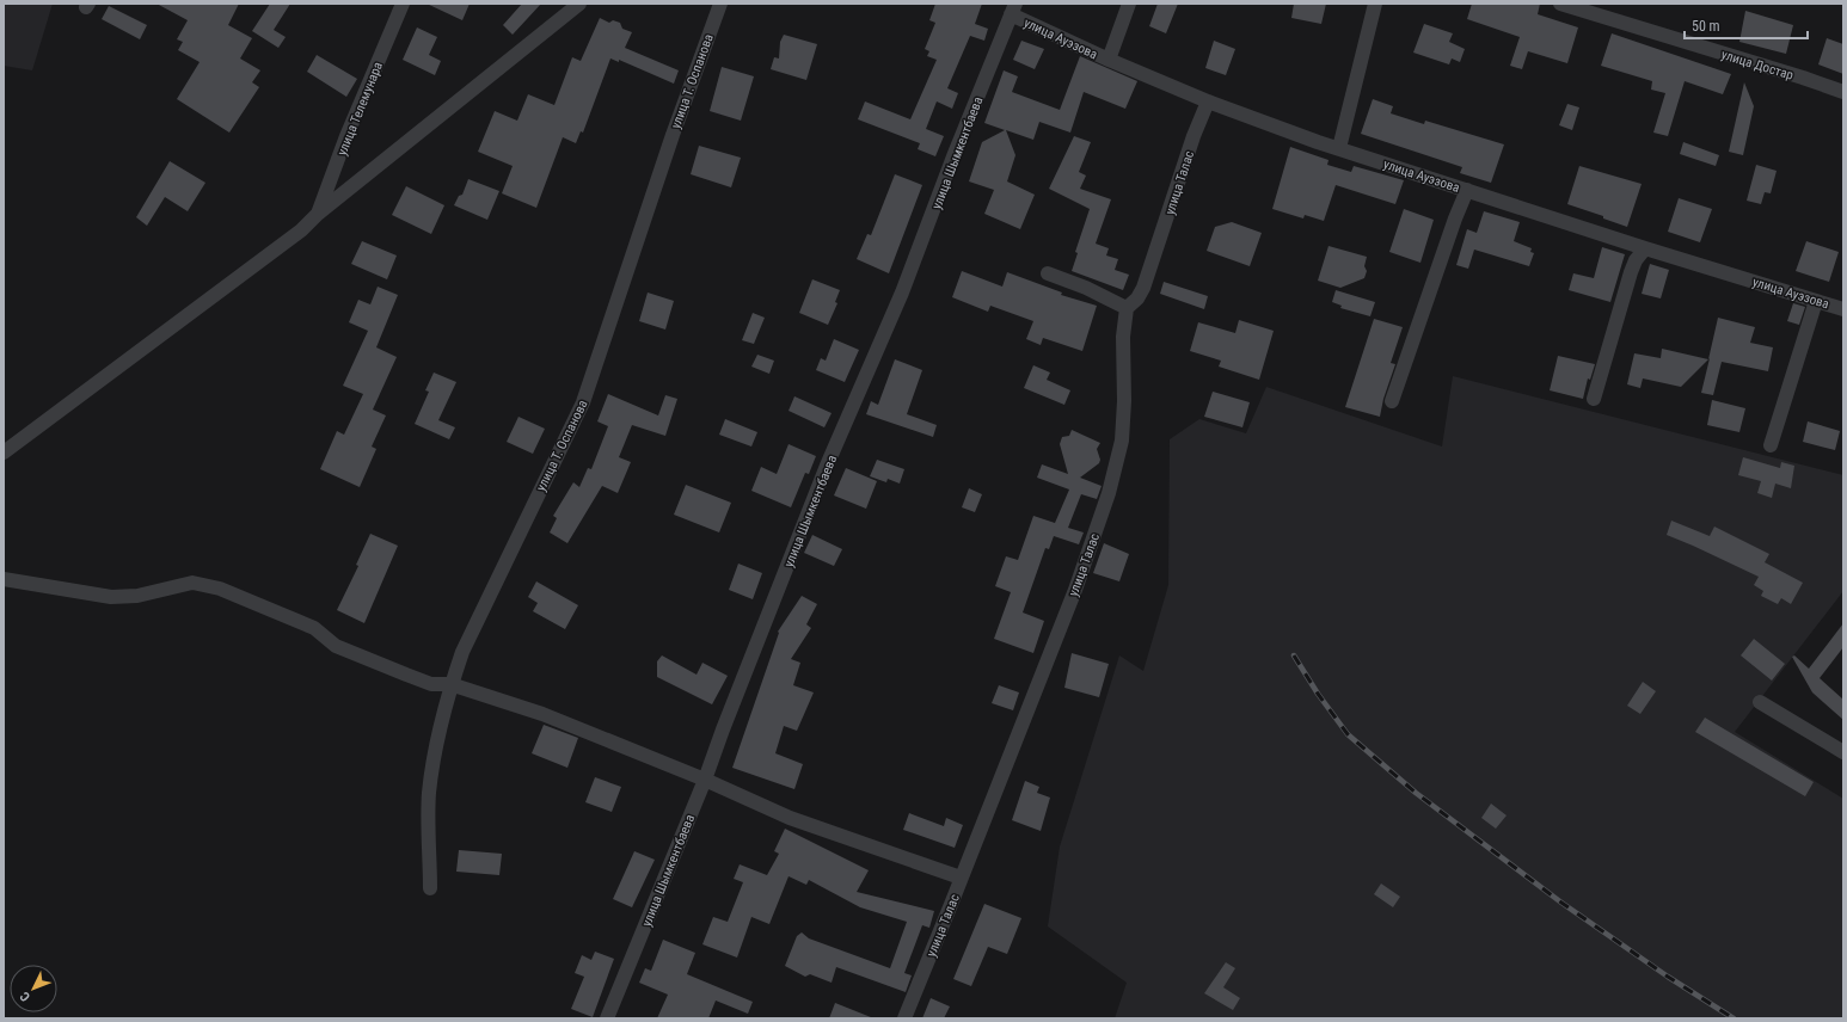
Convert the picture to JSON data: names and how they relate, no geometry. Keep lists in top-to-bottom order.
{
  "streets": {
    "street": [
      "улица Ауэзова",
      "улица Достар",
      "улица Т. Оспанова",
      "улица Телемунара",
      "улица Шымкентбаева",
      "улица Талас"
    ]
  },
  "crossings": [
    ["улица Ауэзова", "улица Шымкентбаева"],
    ["улица Ауэзова", "улица Талас"]
  ],
  "scale_bar": "50 m",
  "north": "bottom left"
}
